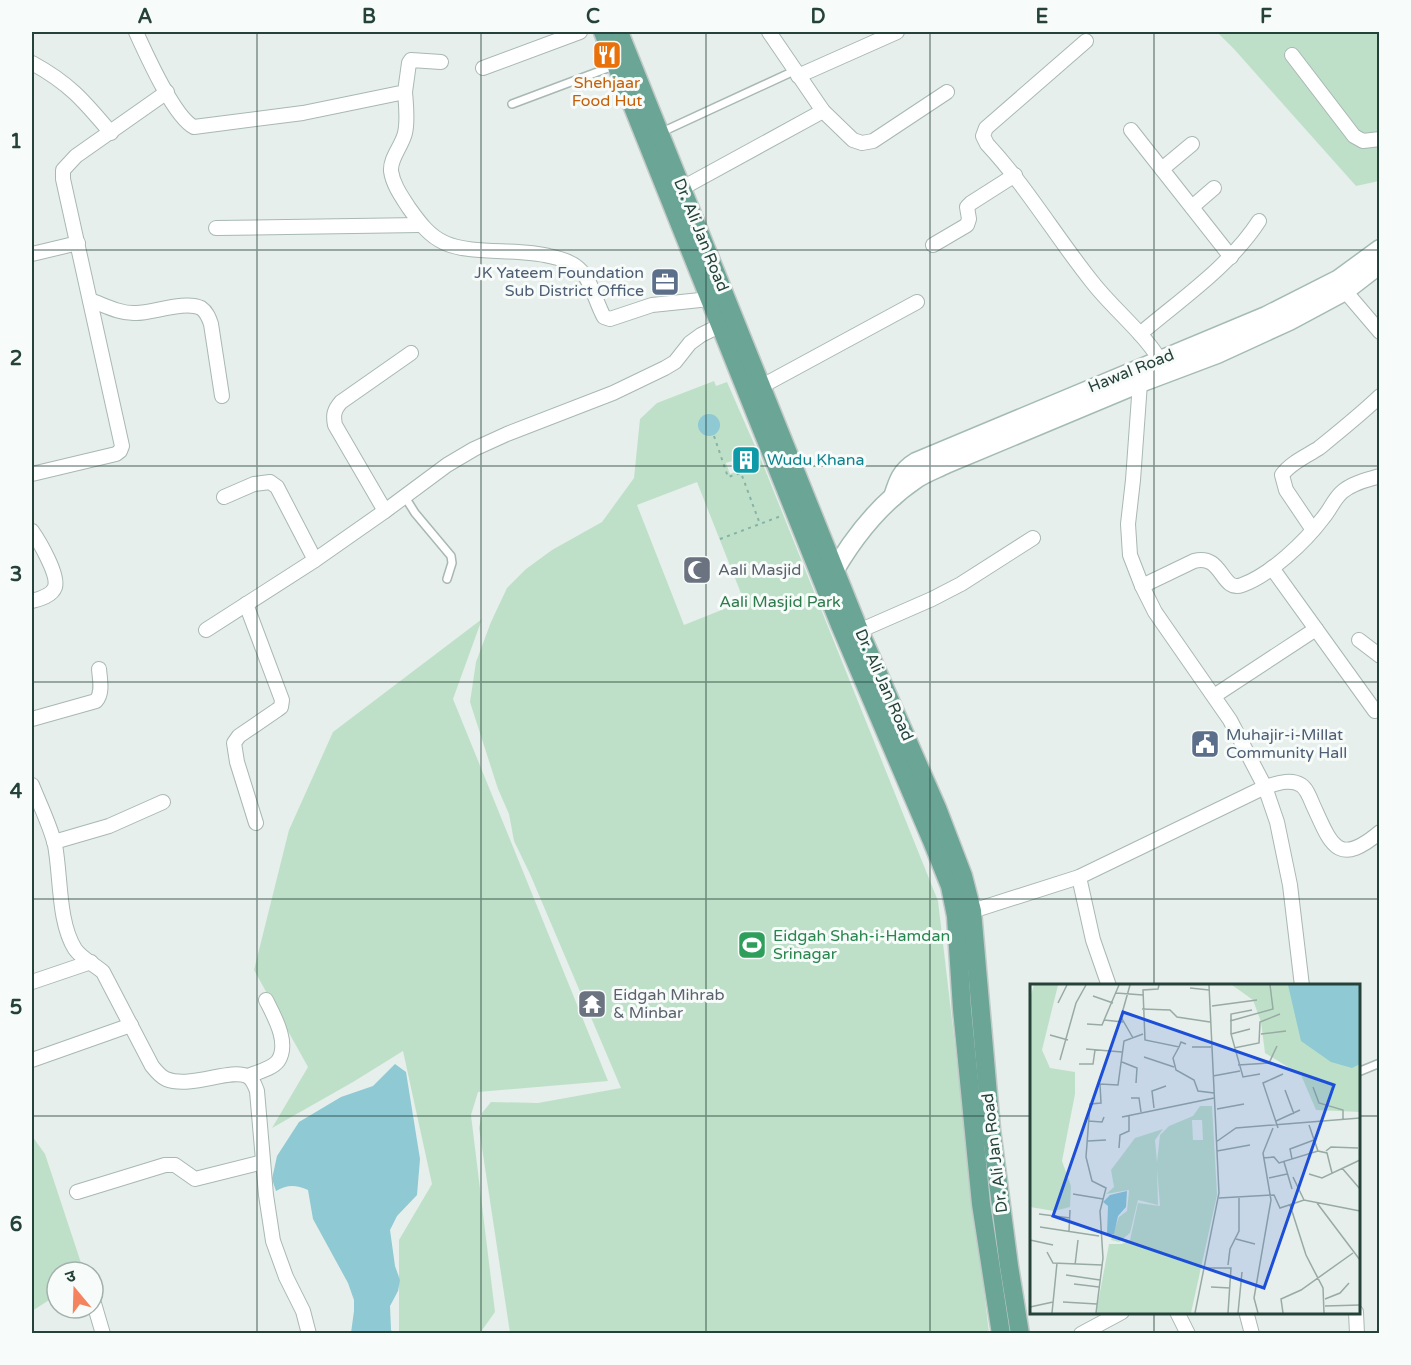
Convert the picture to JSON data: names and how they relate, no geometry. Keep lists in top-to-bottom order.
{
  "streets": {
    "main road": ["Dr. Ali Jan Road", "Hawal Road"]
  },
  "crossings": [
    ["Dr. Ali Jan Road", "Hawal Road"]
  ],
  "parks": ["Aali Masjid Park"],
  "places": {
    "restaurant": ["Shehjaar Food Hut"],
    "office": ["JK Yateem Foundation Sub District Office"],
    "building": ["Wudu Khana"],
    "mosque": ["Aali Masjid"],
    "public building": ["Muhajir-i-Millat Community Hall"],
    "sports": ["Eidgah Shah-i-Hamdan Srinagar"],
    "temple": ["Eidgah Mihrab & Minbar"]
  },
  "north": "top",
  "grid": {
    "columns": [
      "A",
      "B",
      "C",
      "D",
      "E",
      "F"
    ],
    "rows": [
      "1",
      "2",
      "3",
      "4",
      "5",
      "6"
    ]
  }
}
